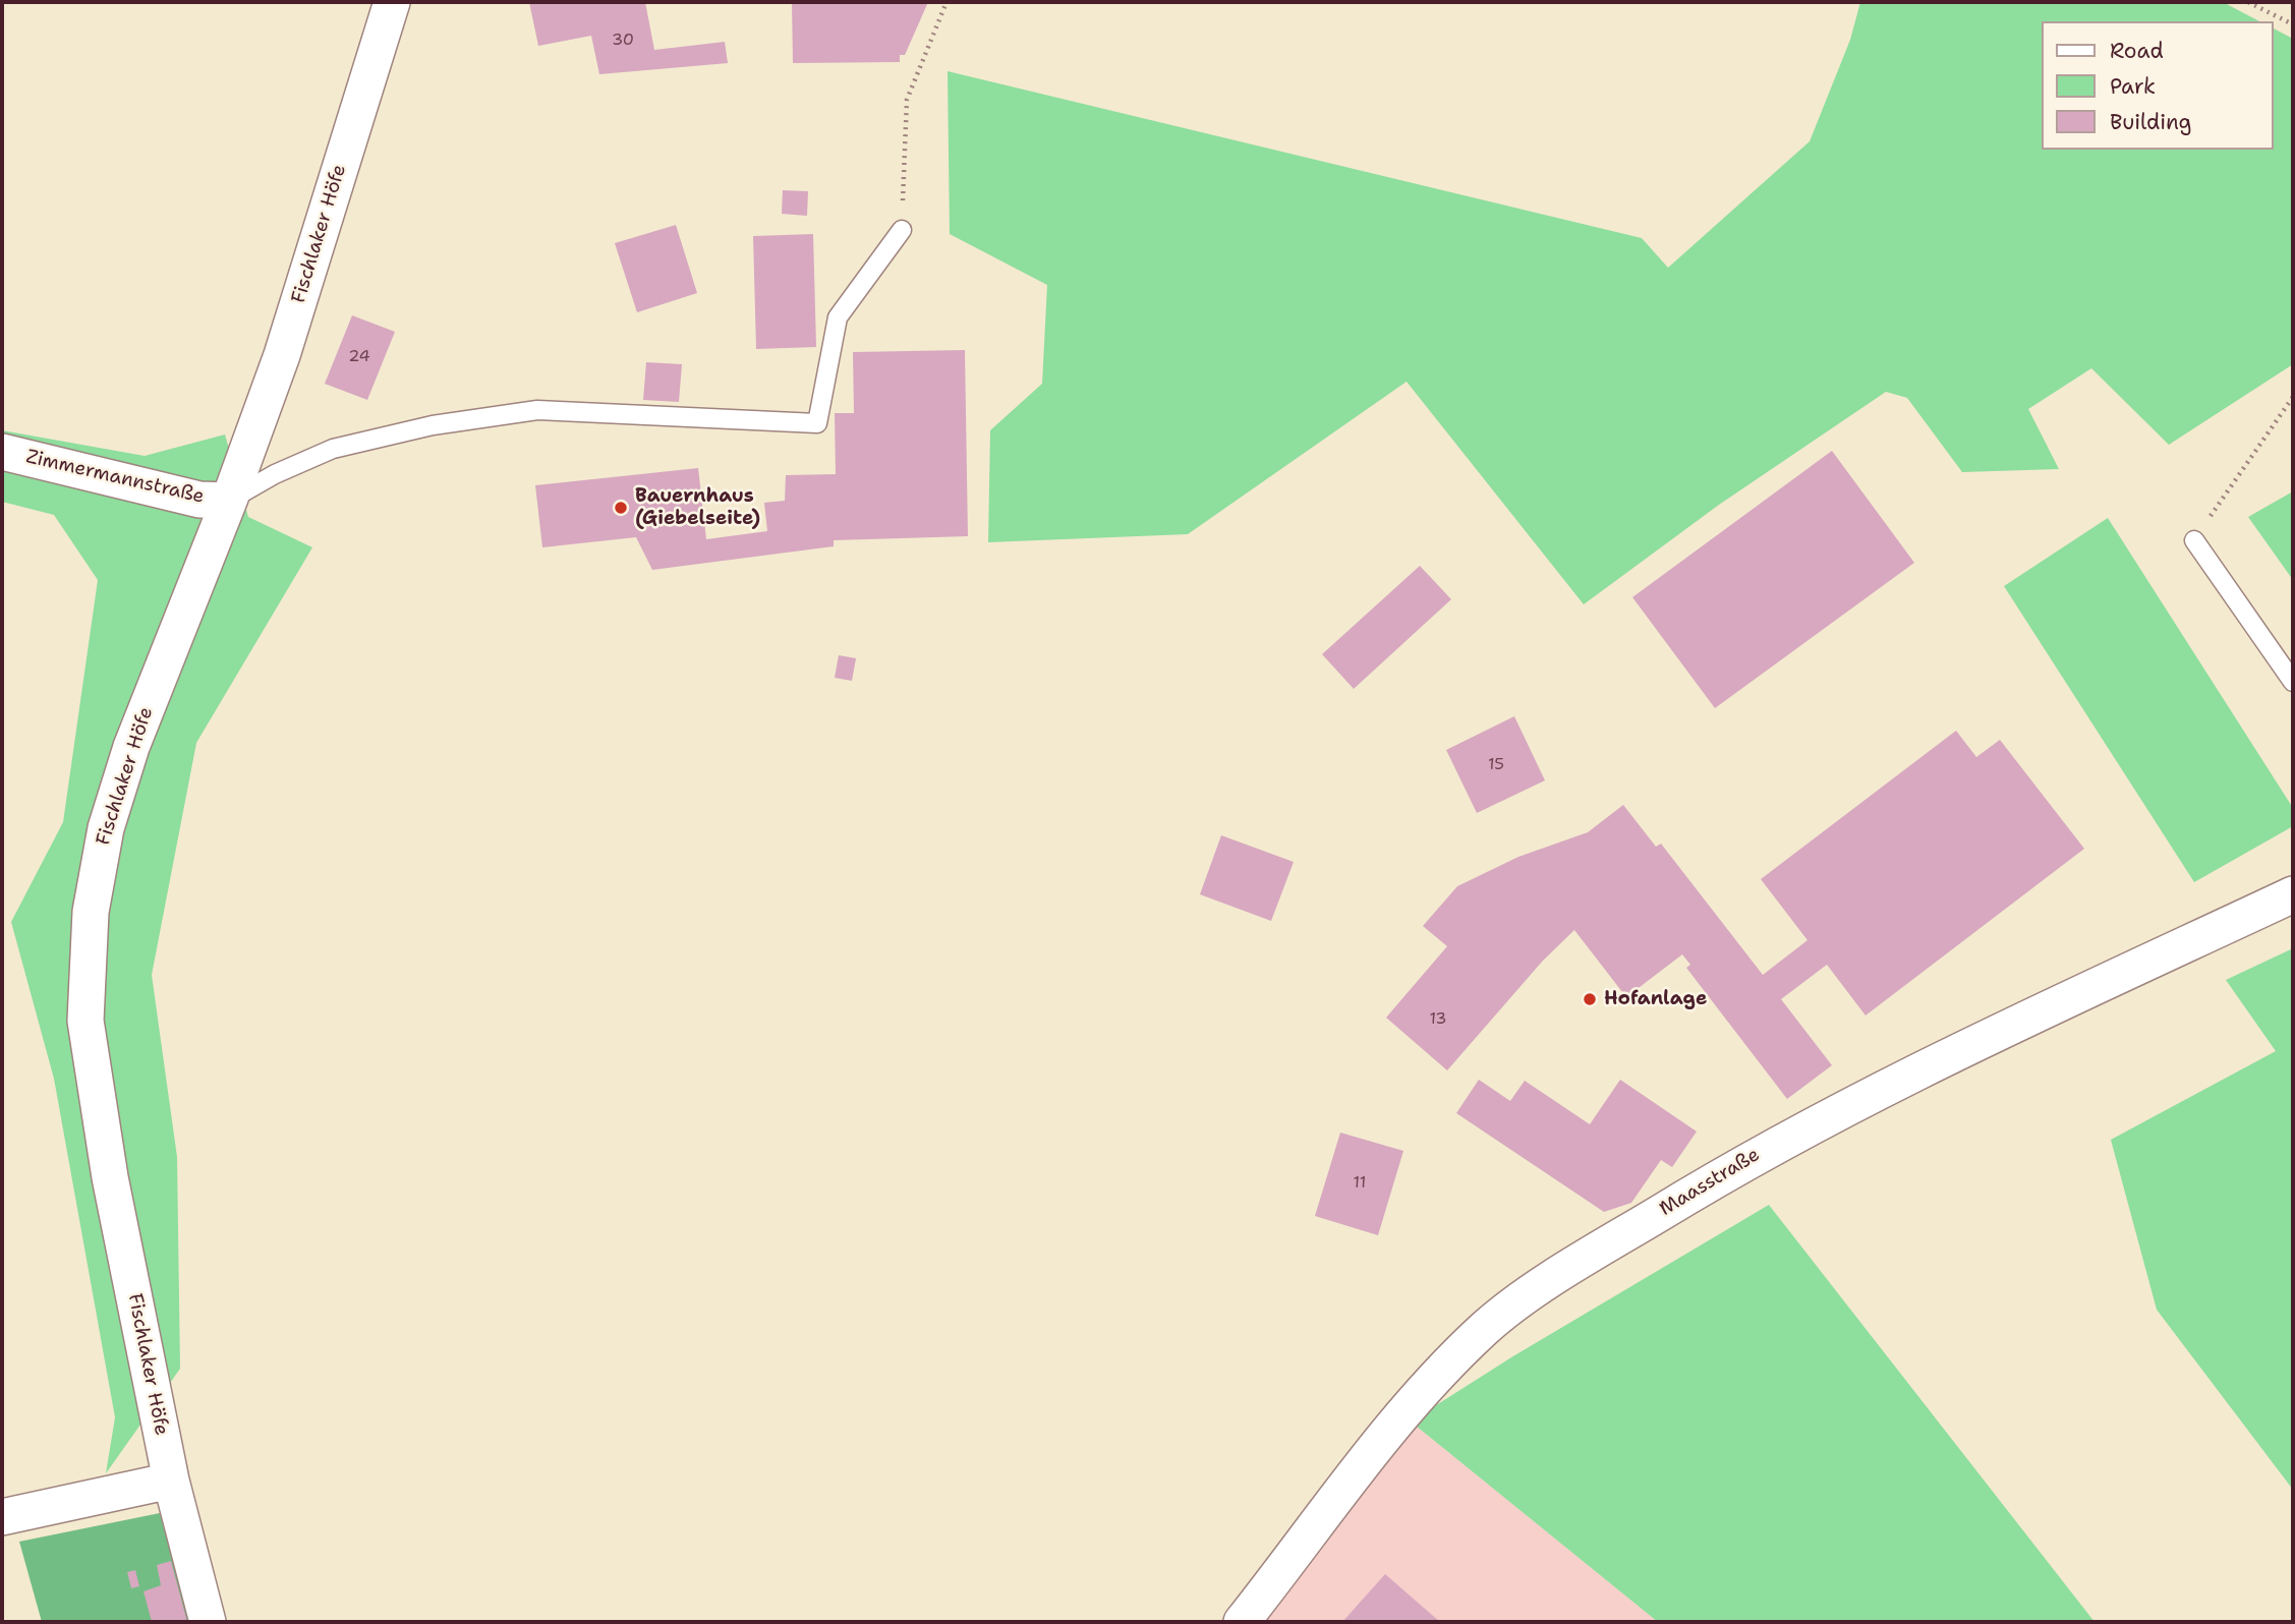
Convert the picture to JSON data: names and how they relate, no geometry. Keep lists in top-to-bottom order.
{
  "streets": {
    "street": ["Fischlaker Höfe", "Zimmermannstraße", "Maasstraße"]
  },
  "crossings": [
    ["Fischlaker Höfe", "Zimmermannstraße"]
  ],
  "places": ["Bauernhaus (Giebelseite)", "Hofanlage"],
  "house_numbers": [
    "30",
    "24",
    "15",
    "13",
    "11"
  ],
  "legend": ["Road", "Park", "Building"]
}
